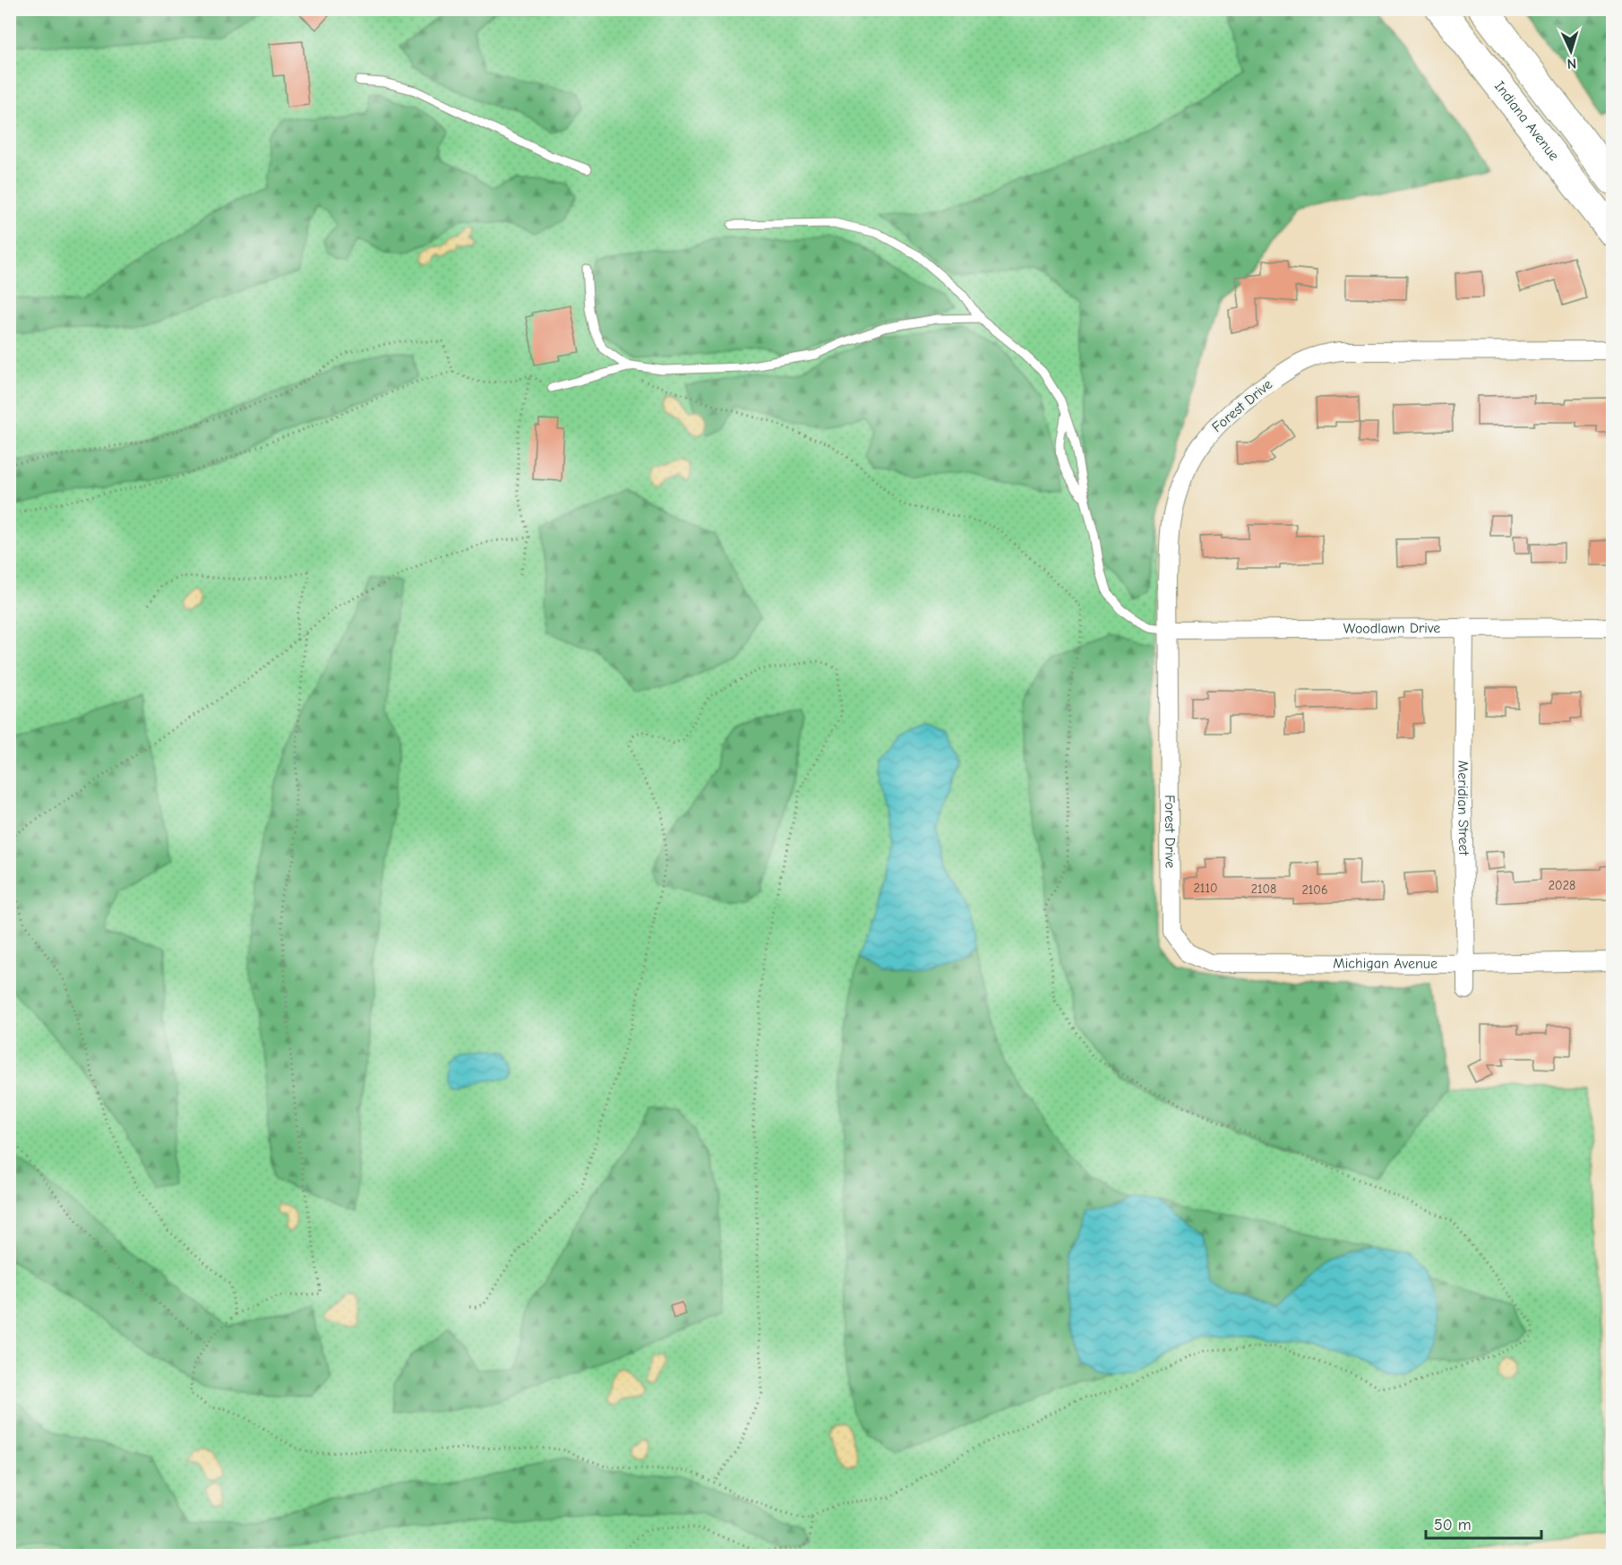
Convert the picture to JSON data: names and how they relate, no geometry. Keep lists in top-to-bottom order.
{
  "streets": {
    "main road": ["Indiana Avenue"],
    "street": [
      "Forest Drive",
      "Woodlawn Drive",
      "Meridian Street",
      "Michigan Avenue"
    ]
  },
  "crossings": [
    ["Forest Drive", "Woodlawn Drive"],
    ["Forest Drive", "Michigan Avenue"],
    ["Woodlawn Drive", "Meridian Street"],
    ["Meridian Street", "Michigan Avenue"]
  ],
  "house_numbers": [
    "2028",
    "2110",
    "2108",
    "2106"
  ],
  "scale_bar": "50 m",
  "north": "bottom"
}
